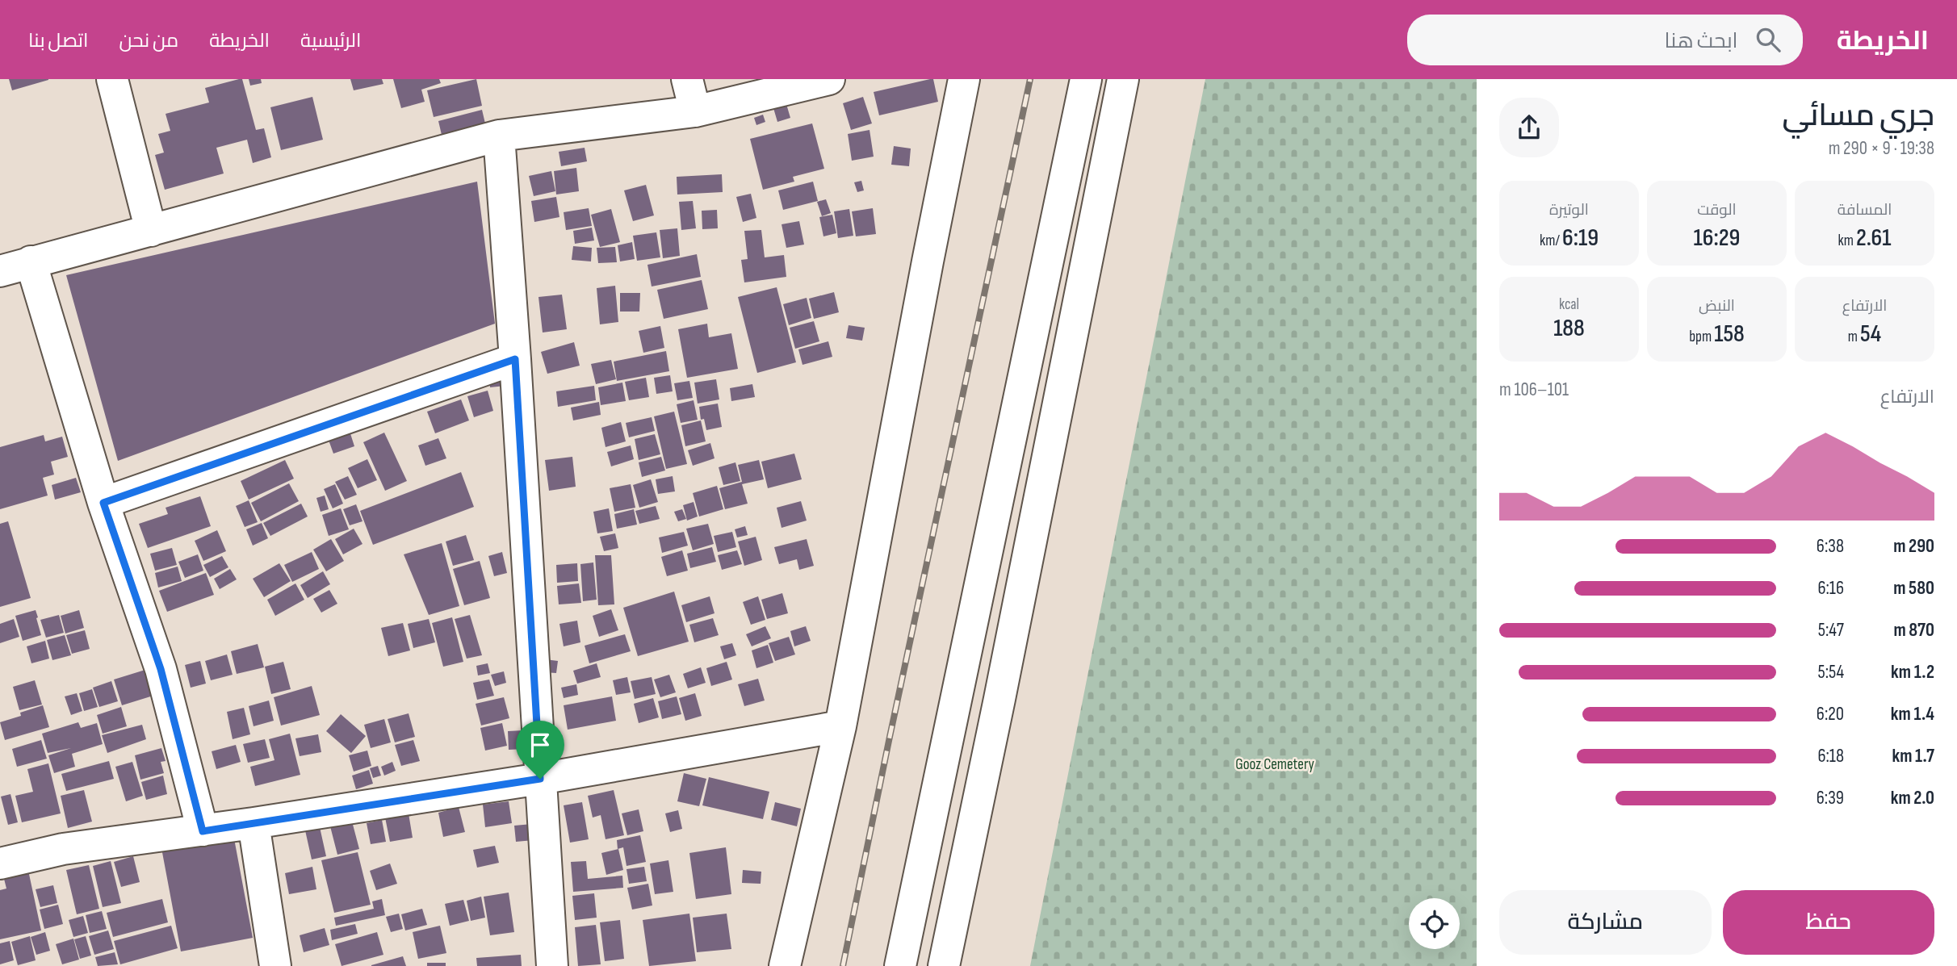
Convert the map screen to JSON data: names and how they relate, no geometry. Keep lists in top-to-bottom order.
{
  "parks": ["Gooz Cemetery"],
  "page": {
    "header": "الخريطة",
    "search": "ابحث هنا",
    "nav": [
      "الرئيسية",
      "الخريطة",
      "من نحن",
      "اتصل بنا"
    ],
    "heading": ["جري مسائي", "19:38 · 9 × 290 m"],
    "stats": [
      ["المسافة", "2.61 km"],
      ["الوقت", "16:29"],
      ["الوتيرة", "6:19 /km"],
      ["الارتفاع", "54 m"],
      ["النبض", "158 bpm"],
      ["kcal", "188"]
    ],
    "chart": ["الارتفاع", "101–106 m"],
    "list": [
      {
        "name": "290 m",
        "note": "6:38"
      },
      {
        "name": "580 m",
        "note": "6:16"
      },
      {
        "name": "870 m",
        "note": "5:47"
      },
      {
        "name": "1.2 km",
        "note": "5:54"
      },
      {
        "name": "1.4 km",
        "note": "6:20"
      },
      {
        "name": "1.7 km",
        "note": "6:18"
      },
      {
        "name": "2.0 km",
        "note": "6:39"
      }
    ],
    "buttons": ["حفظ", "مشاركة"]
  }
}
